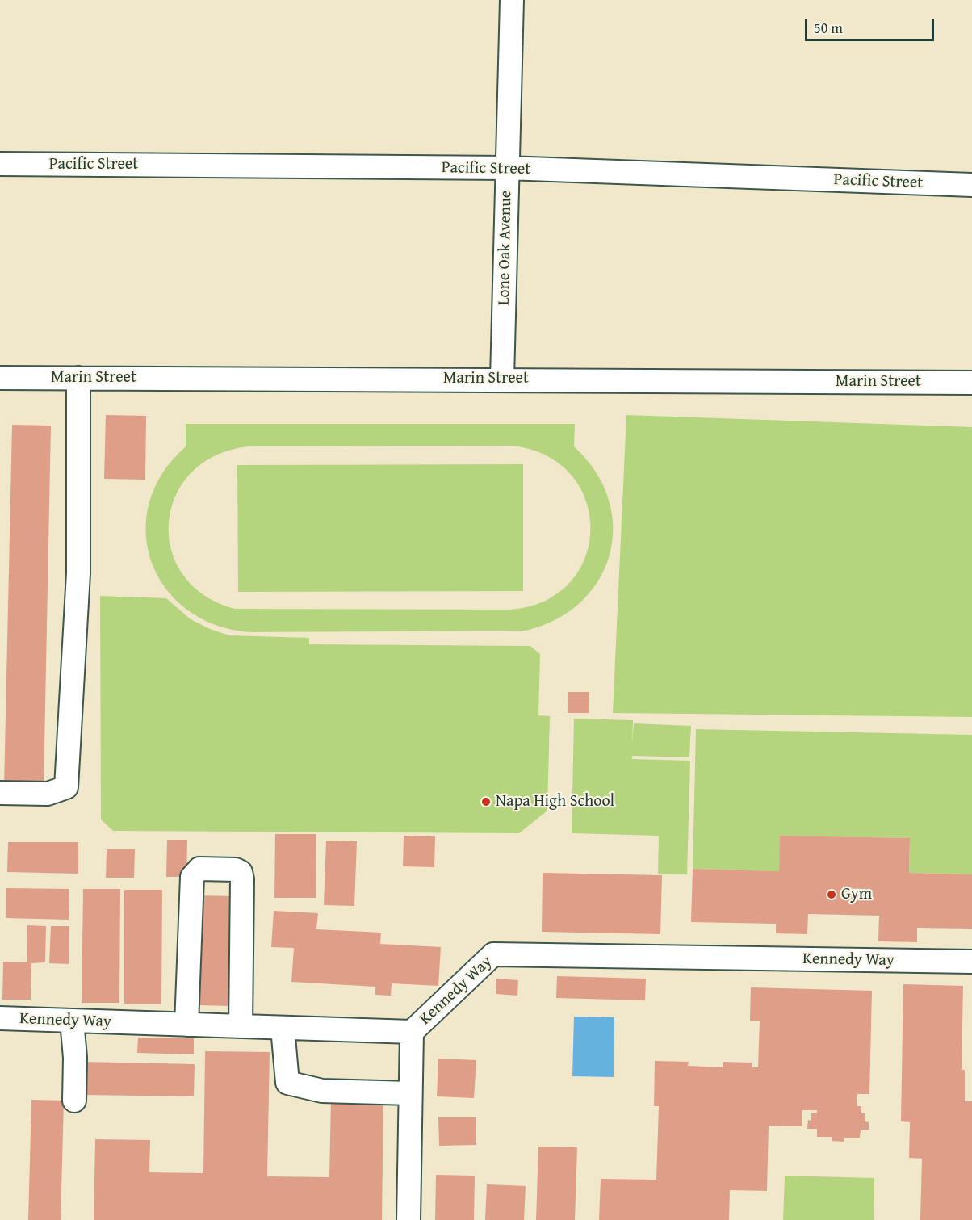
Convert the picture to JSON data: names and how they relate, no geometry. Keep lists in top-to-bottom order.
{
  "streets": {
    "street": [
      "Pacific Street",
      "Lone Oak Avenue",
      "Marin Street",
      "Kennedy Way"
    ]
  },
  "crossings": [
    ["Pacific Street", "Lone Oak Avenue"],
    ["Lone Oak Avenue", "Marin Street"]
  ],
  "places": ["Napa High School", "Gym"],
  "scale_bar": "50 m"
}
